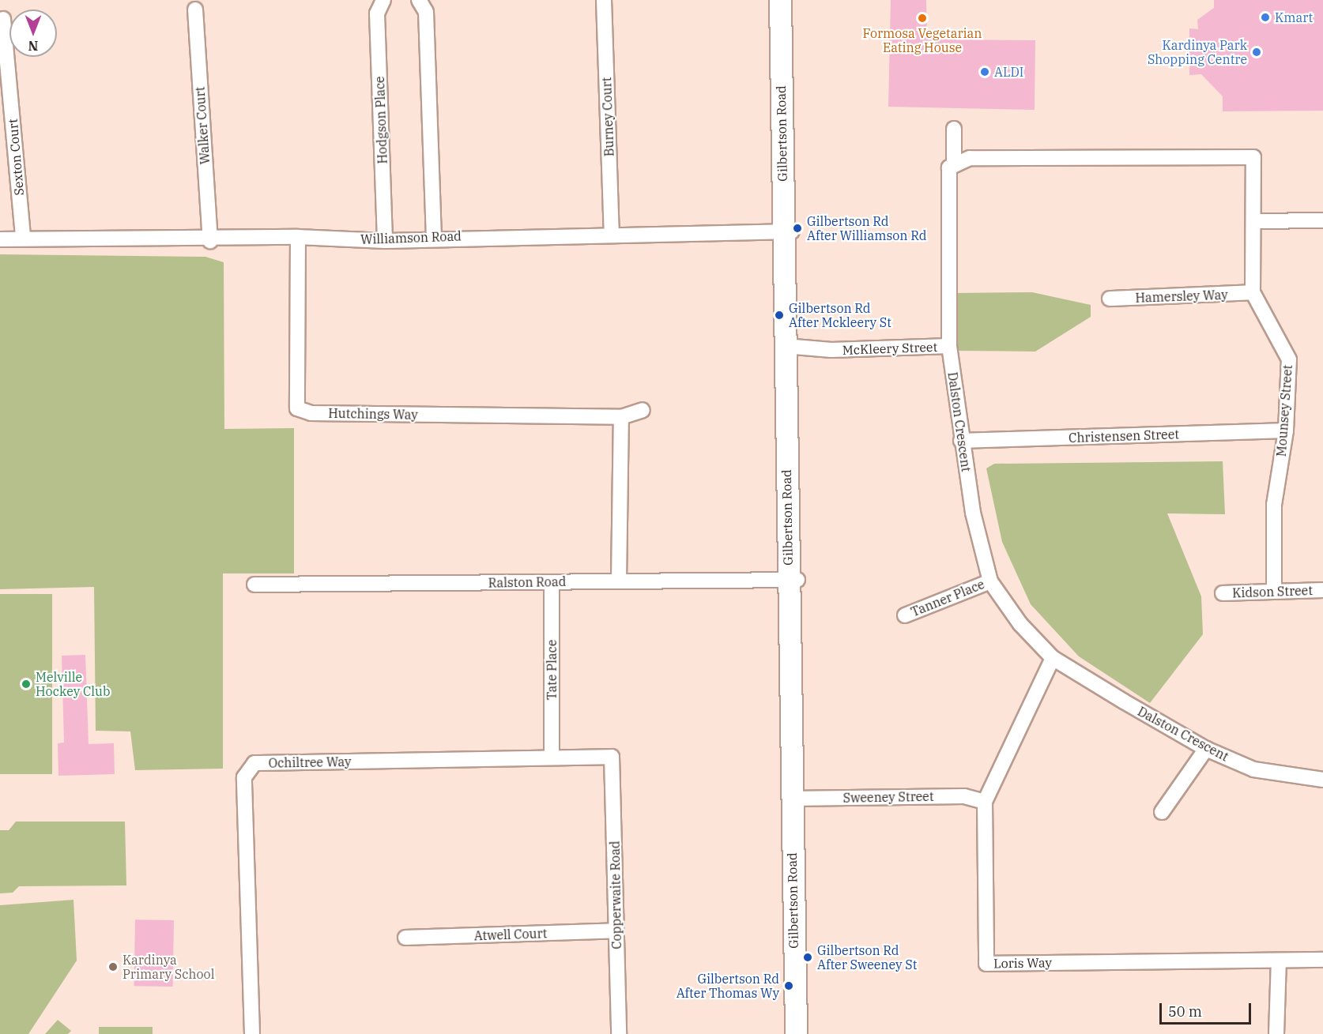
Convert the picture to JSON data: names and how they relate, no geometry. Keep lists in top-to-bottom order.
{
  "streets": {
    "street": [
      "Burney Court",
      "Hodgson Place",
      "Walker Court",
      "Gilbertson Road",
      "Sexton Court",
      "Williamson Road",
      "Hamersley Way",
      "McKleery Street",
      "Mounsey Street",
      "Hutchings Way",
      "Dalston Crescent",
      "Christensen Street",
      "Ralston Road",
      "Kidson Street",
      "Tanner Place",
      "Tate Place",
      "Ochiltree Way",
      "Sweeney Street",
      "Copperwaite Road",
      "Atwell Court",
      "Loris Way"
    ]
  },
  "crossings": [
    ["Burney Court", "Williamson Road"],
    ["Hodgson Place", "Williamson Road"],
    ["Walker Court", "Williamson Road"],
    ["Gilbertson Road", "Williamson Road"],
    ["Gilbertson Road", "McKleery Street"],
    ["Gilbertson Road", "Ralston Road"],
    ["Gilbertson Road", "Sweeney Street"],
    ["Sexton Court", "Williamson Road"],
    ["Williamson Road", "Hutchings Way"],
    ["Hamersley Way", "Mounsey Street"],
    ["McKleery Street", "Dalston Crescent"],
    ["Mounsey Street", "Christensen Street"],
    ["Mounsey Street", "Kidson Street"],
    ["Dalston Crescent", "Christensen Street"],
    ["Dalston Crescent", "Tanner Place"],
    ["Dalston Crescent", "Loris Way"],
    ["Ralston Road", "Tate Place"],
    ["Tate Place", "Ochiltree Way"],
    ["Ochiltree Way", "Copperwaite Road"],
    ["Sweeney Street", "Loris Way"],
    ["Copperwaite Road", "Atwell Court"]
  ],
  "places": [
    "Kmart",
    "Formosa Vegetarian Eating House",
    "Kardinya Park Shopping Centre",
    "ALDI",
    "Gilbertson Rd After Williamson Rd",
    "Gilbertson Rd After Mckleery St",
    "Melville Hockey Club",
    "Gilbertson Rd After Sweeney St",
    "Kardinya Primary School",
    "Gilbertson Rd After Thomas Wy"
  ],
  "scale_bar": "50 m",
  "north": "bottom"
}
